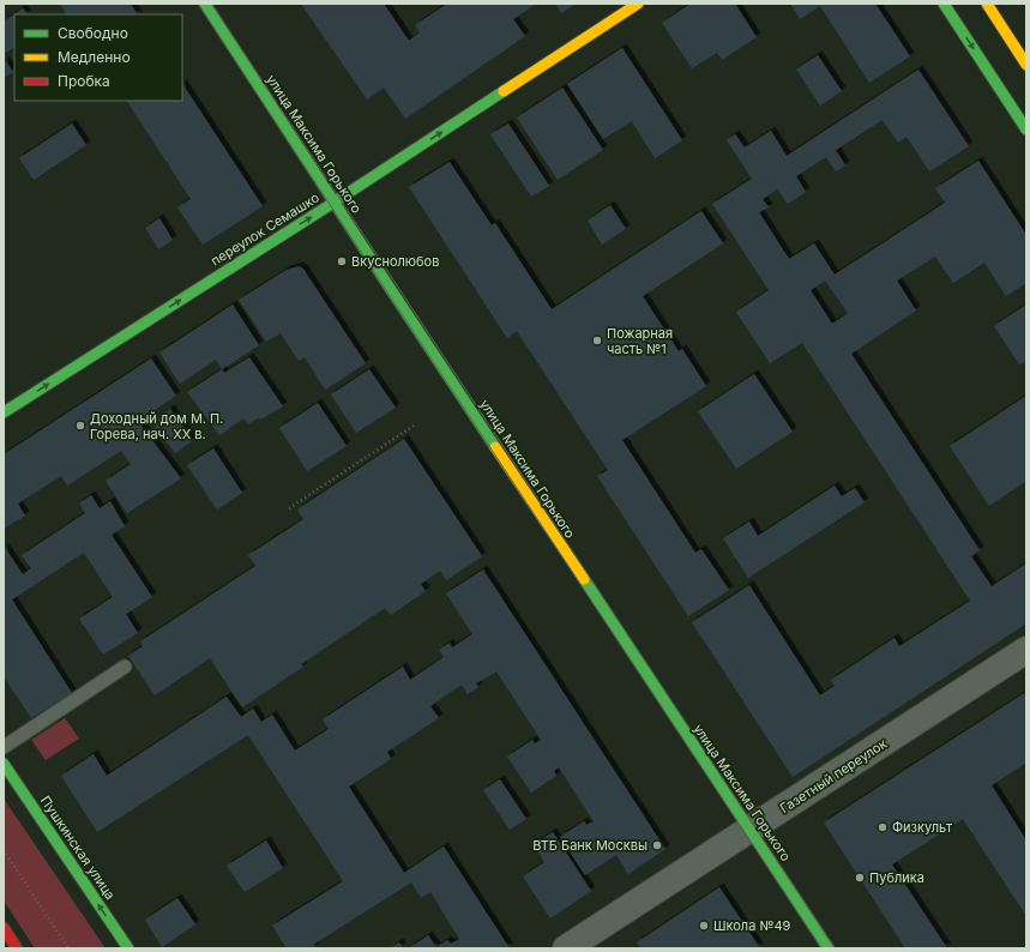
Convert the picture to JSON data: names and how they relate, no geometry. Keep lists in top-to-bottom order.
{
  "streets": {
    "main road": ["улица Максима Горького", "переулок Семашко", "Пушкинская улица"],
    "street": ["Газетный переулок"]
  },
  "crossings": [
    ["улица Максима Горького", "переулок Семашко"],
    ["улица Максима Горького", "Газетный переулок"]
  ],
  "one_way": ["переулок Семашко", "Пушкинская улица"],
  "places": [
    "Вкуснолюбов",
    "Пожарная часть №1",
    "Доходный дом М. П. Горева, нач. ХХ в.",
    "Физкульт",
    "ВТБ Банк Москвы",
    "Публика",
    "Школа №49"
  ],
  "legend": ["Свободно", "Медленно", "Пробка"]
}
